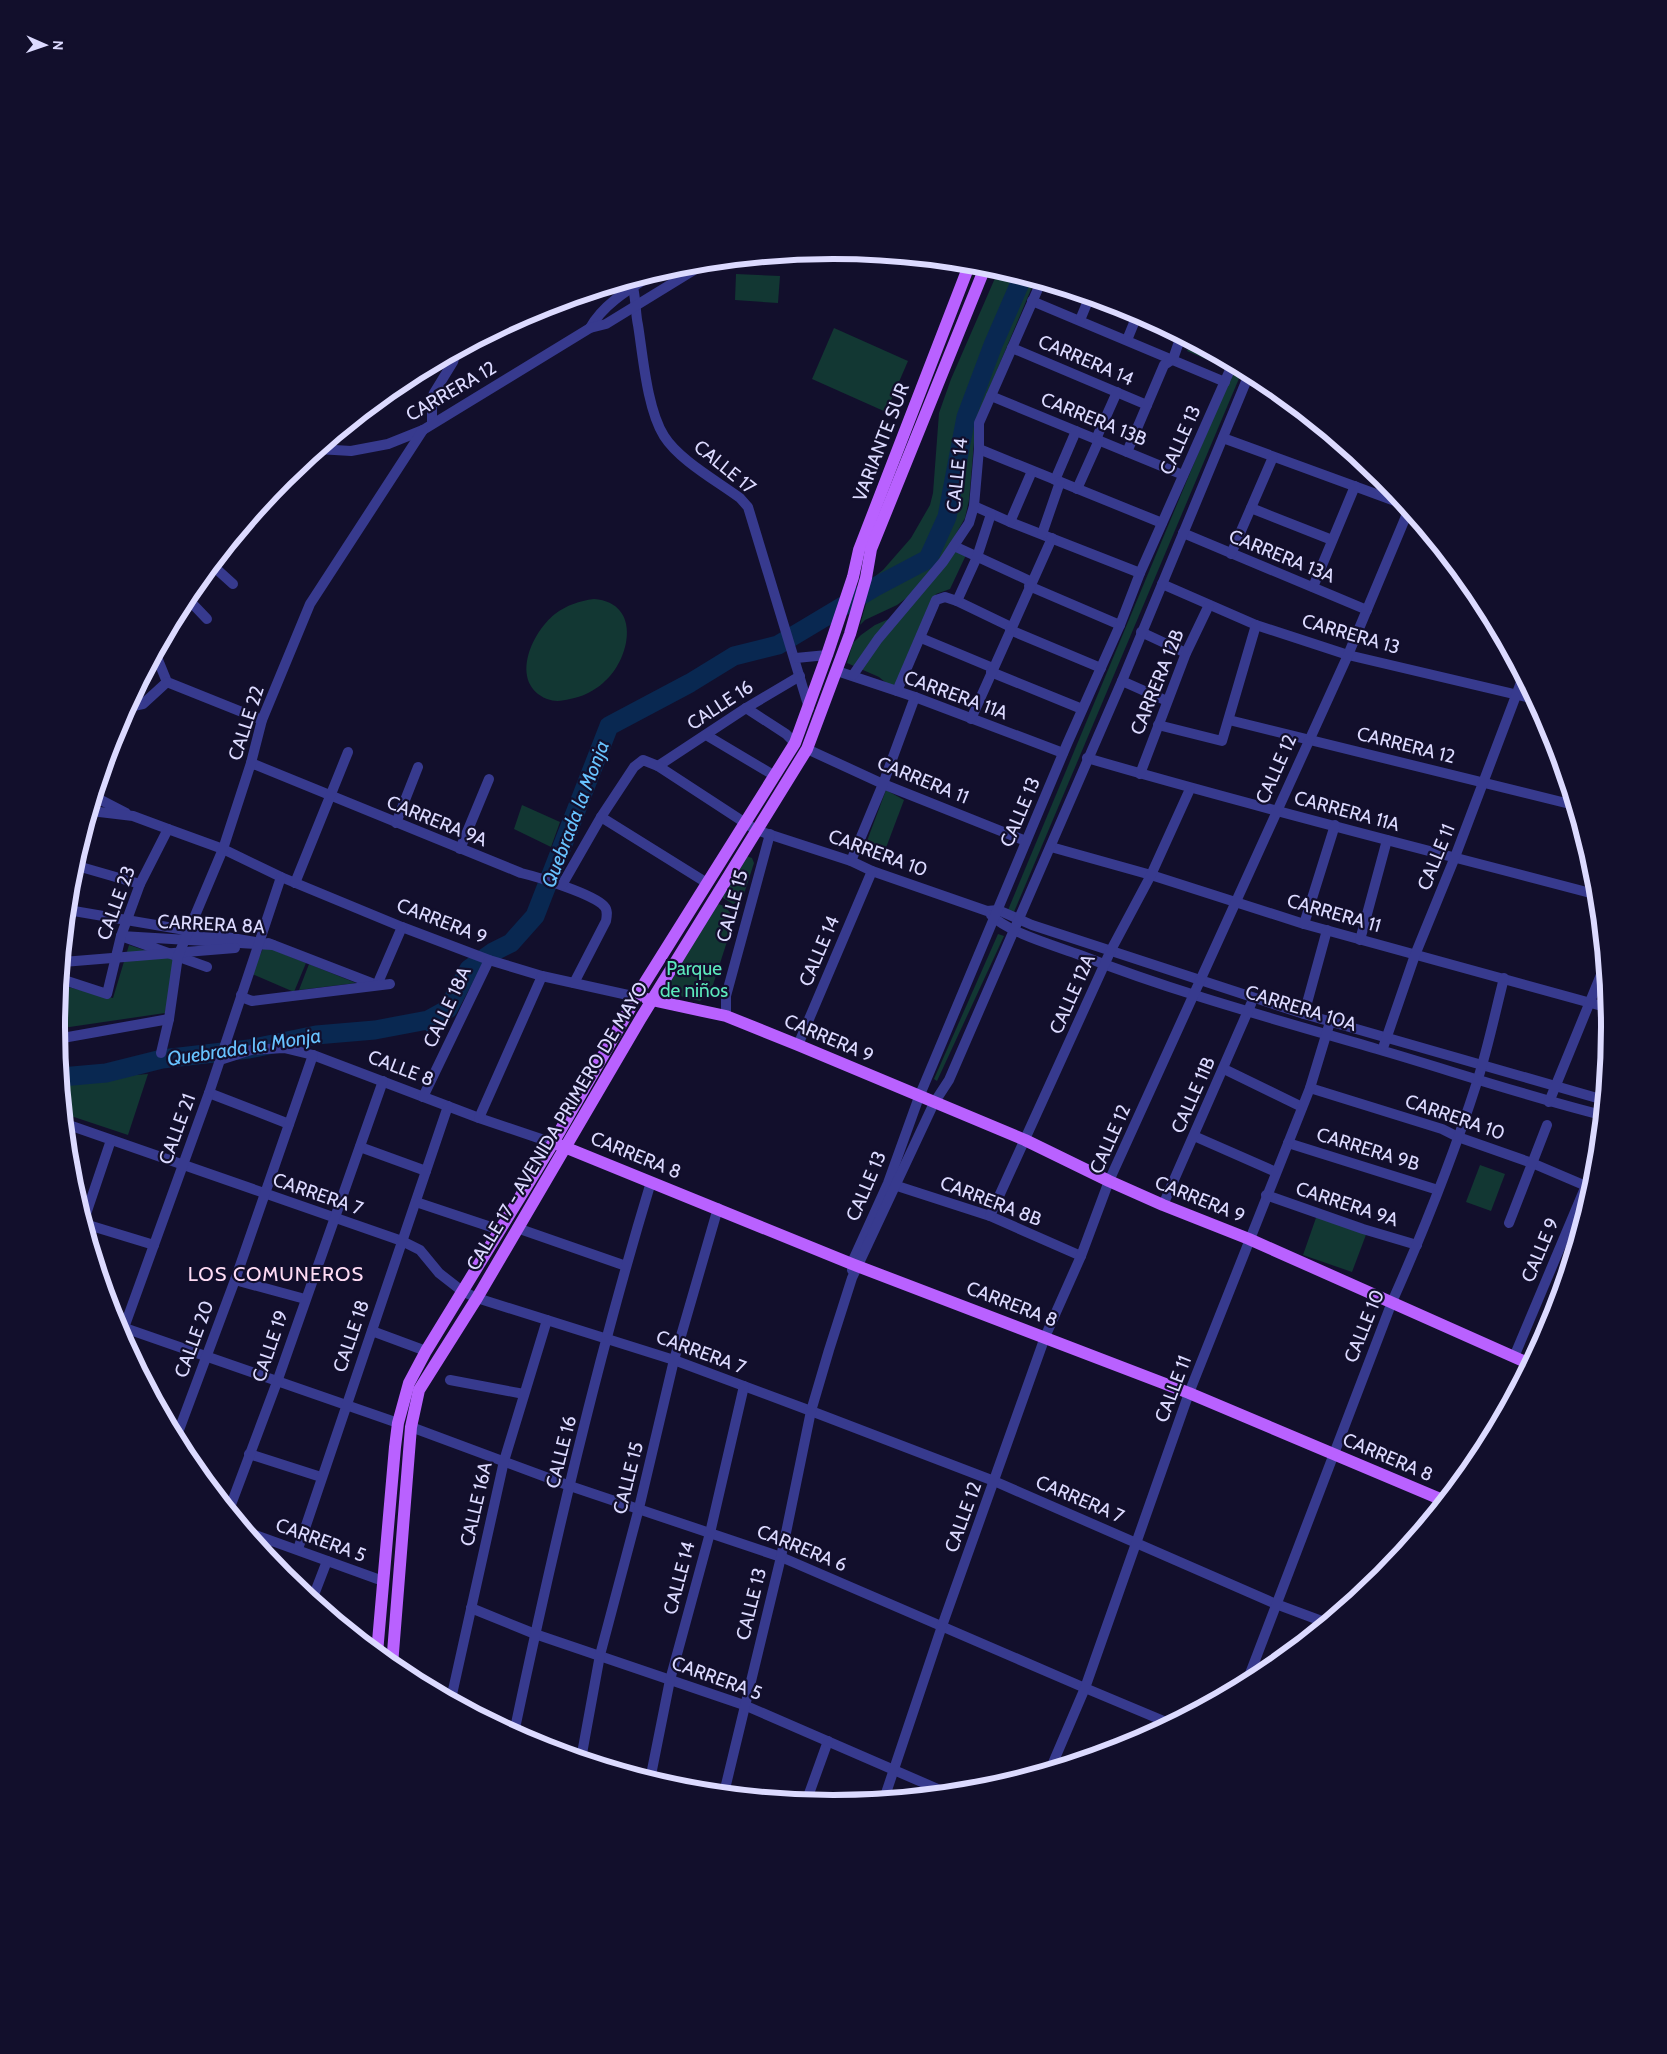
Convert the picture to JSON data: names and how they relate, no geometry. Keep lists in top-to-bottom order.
{
  "streets": {
    "main road": [
      "VARIANTE SUR",
      "CARRERA 9",
      "CALLE 17 - AVENIDA PRIMERO DE MAYO",
      "CARRERA 8"
    ],
    "street": [
      "CARRERA 14",
      "CARRERA 12",
      "CARRERA 13B",
      "CALLE 13",
      "CALLE 17",
      "CALLE 14",
      "CARRERA 13A",
      "CARRERA 13",
      "CARRERA 12B",
      "CARRERA 11A",
      "CALLE 16",
      "CALLE 22",
      "CALLE 12",
      "CARRERA 11",
      "CARRERA 9A",
      "CARRERA 10",
      "CALLE 11",
      "CALLE 23",
      "CALLE 15",
      "CARRERA 8A",
      "CALLE 12A",
      "CALLE 18A",
      "CARRERA 10A",
      "CALLE 8",
      "CALLE 11B",
      "CALLE 21",
      "CARRERA 9B",
      "CARRERA 7",
      "CARRERA 8B",
      "CALLE 9",
      "CALLE 10",
      "CALLE 18",
      "CALLE 20",
      "CALLE 19",
      "CALLE 16A",
      "CARRERA 5",
      "CARRERA 6"
    ]
  },
  "crossings": [
    ["CARRERA 14", "CALLE 14"],
    ["CARRERA 12", "CALLE 17"],
    ["CARRERA 12", "CALLE 22"],
    ["CARRERA 12", "CALLE 12"],
    ["CARRERA 12", "CALLE 11"],
    ["CARRERA 13B", "CALLE 13"],
    ["CARRERA 13B", "CALLE 14"],
    ["CALLE 13", "CARRERA 13A"],
    ["CALLE 13", "CARRERA 13"],
    ["CALLE 13", "CARRERA 11A"],
    ["CALLE 13", "CARRERA 11"],
    ["CALLE 13", "CARRERA 10"],
    ["CALLE 13", "CARRERA 9"],
    ["CALLE 13", "CARRERA 10A"],
    ["CALLE 13", "CARRERA 8"],
    ["CALLE 13", "CARRERA 7"],
    ["CALLE 13", "CARRERA 8B"],
    ["CALLE 13", "CARRERA 5"],
    ["CALLE 13", "CARRERA 6"],
    ["VARIANTE SUR", "CALLE 17 - AVENIDA PRIMERO DE MAYO"],
    ["CALLE 17", "CALLE 16"],
    ["CALLE 17", "CALLE 17 - AVENIDA PRIMERO DE MAYO"],
    ["CALLE 14", "CARRERA 11A"],
    ["CALLE 14", "CARRERA 10"],
    ["CALLE 14", "CARRERA 9"],
    ["CALLE 14", "CARRERA 7"],
    ["CALLE 14", "CARRERA 5"],
    ["CALLE 14", "CARRERA 6"],
    ["CARRERA 13A", "CALLE 12"],
    ["CARRERA 13", "CARRERA 12B"],
    ["CARRERA 13", "CALLE 12"],
    ["CARRERA 13", "CALLE 11"],
    ["CARRERA 12B", "CARRERA 11A"],
    ["CARRERA 11A", "CALLE 12"],
    ["CARRERA 11A", "CALLE 11"],
    ["CARRERA 11A", "CALLE 12A"],
    ["CARRERA 11A", "CALLE 17 - AVENIDA PRIMERO DE MAYO"],
    ["CALLE 16", "CARRERA 8"],
    ["CALLE 16", "CARRERA 7"],
    ["CALLE 16", "CARRERA 5"],
    ["CALLE 16", "CARRERA 6"],
    ["CALLE 22", "CARRERA 9A"],
    ["CALLE 22", "CARRERA 9"],
    ["CALLE 22", "CARRERA 8A"],
    ["CALLE 12", "CARRERA 11"],
    ["CALLE 12", "CARRERA 9"],
    ["CALLE 12", "CARRERA 10A"],
    ["CALLE 12", "CARRERA 8"],
    ["CALLE 12", "CARRERA 7"],
    ["CALLE 12", "CARRERA 8B"],
    ["CALLE 12", "CARRERA 5"],
    ["CALLE 12", "CARRERA 6"],
    ["CARRERA 11", "CALLE 11"],
    ["CARRERA 11", "CALLE 12A"],
    ["CARRERA 11", "CALLE 17 - AVENIDA PRIMERO DE MAYO"],
    ["CARRERA 11", "CALLE 10"],
    ["CARRERA 9A", "CALLE 11"],
    ["CARRERA 9A", "CARRERA 9"],
    ["CARRERA 9A", "CALLE 11B"],
    ["CARRERA 9A", "CALLE 10"],
    ["CARRERA 10", "CALLE 11"],
    ["CARRERA 10", "CALLE 15"],
    ["CARRERA 10", "CARRERA 10A"],
    ["CARRERA 10", "CALLE 17 - AVENIDA PRIMERO DE MAYO"],
    ["CARRERA 10", "CALLE 10"],
    ["CALLE 11", "CARRERA 9"],
    ["CALLE 11", "CARRERA 10A"],
    ["CALLE 11", "CARRERA 9B"],
    ["CALLE 11", "CARRERA 8"],
    ["CALLE 11", "CARRERA 7"],
    ["CALLE 11", "CARRERA 6"],
    ["CALLE 23", "CARRERA 9"],
    ["CALLE 23", "CARRERA 8A"],
    ["CALLE 15", "CARRERA 9"],
    ["CALLE 15", "CARRERA 8"],
    ["CALLE 15", "CARRERA 7"],
    ["CALLE 15", "CARRERA 5"],
    ["CALLE 15", "CARRERA 6"],
    ["CARRERA 9", "CALLE 12A"],
    ["CARRERA 9", "CALLE 18A"],
    ["CARRERA 9", "CALLE 11B"],
    ["CARRERA 9", "CALLE 17 - AVENIDA PRIMERO DE MAYO"],
    ["CARRERA 9", "CALLE 21"],
    ["CARRERA 9", "CALLE 9"],
    ["CARRERA 9", "CALLE 10"],
    ["CALLE 12A", "CARRERA 10A"],
    ["CALLE 12A", "CARRERA 8B"],
    ["CALLE 18A", "CALLE 8"],
    ["CARRERA 10A", "CALLE 11B"],
    ["CARRERA 10A", "CALLE 10"],
    ["CALLE 8", "CALLE 17 - AVENIDA PRIMERO DE MAYO"],
    ["CALLE 8", "CALLE 21"],
    ["CALLE 8", "CARRERA 8"],
    ["CALLE 8", "CALLE 18"],
    ["CALLE 8", "CALLE 20"],
    ["CALLE 8", "CALLE 19"],
    ["CALLE 17 - AVENIDA PRIMERO DE MAYO", "CARRERA 8"],
    ["CALLE 17 - AVENIDA PRIMERO DE MAYO", "CARRERA 7"],
    ["CALLE 17 - AVENIDA PRIMERO DE MAYO", "CARRERA 5"],
    ["CALLE 17 - AVENIDA PRIMERO DE MAYO", "CARRERA 6"],
    ["CALLE 21", "CARRERA 7"],
    ["CARRERA 9B", "CALLE 10"],
    ["CARRERA 8", "CALLE 10"],
    ["CARRERA 7", "CALLE 10"],
    ["CARRERA 7", "CALLE 18"],
    ["CARRERA 7", "CALLE 20"],
    ["CARRERA 7", "CALLE 19"],
    ["CARRERA 7", "CALLE 16A"],
    ["CALLE 18", "CARRERA 5"],
    ["CALLE 18", "CARRERA 6"],
    ["CALLE 20", "CARRERA 6"],
    ["CALLE 19", "CARRERA 6"],
    ["CALLE 16A", "CARRERA 5"],
    ["CALLE 16A", "CARRERA 6"]
  ],
  "districts": ["LOS COMUNEROS"],
  "water": ["Quebrada la Monja"],
  "parks": ["Parque de niños"],
  "north": "right"
}
